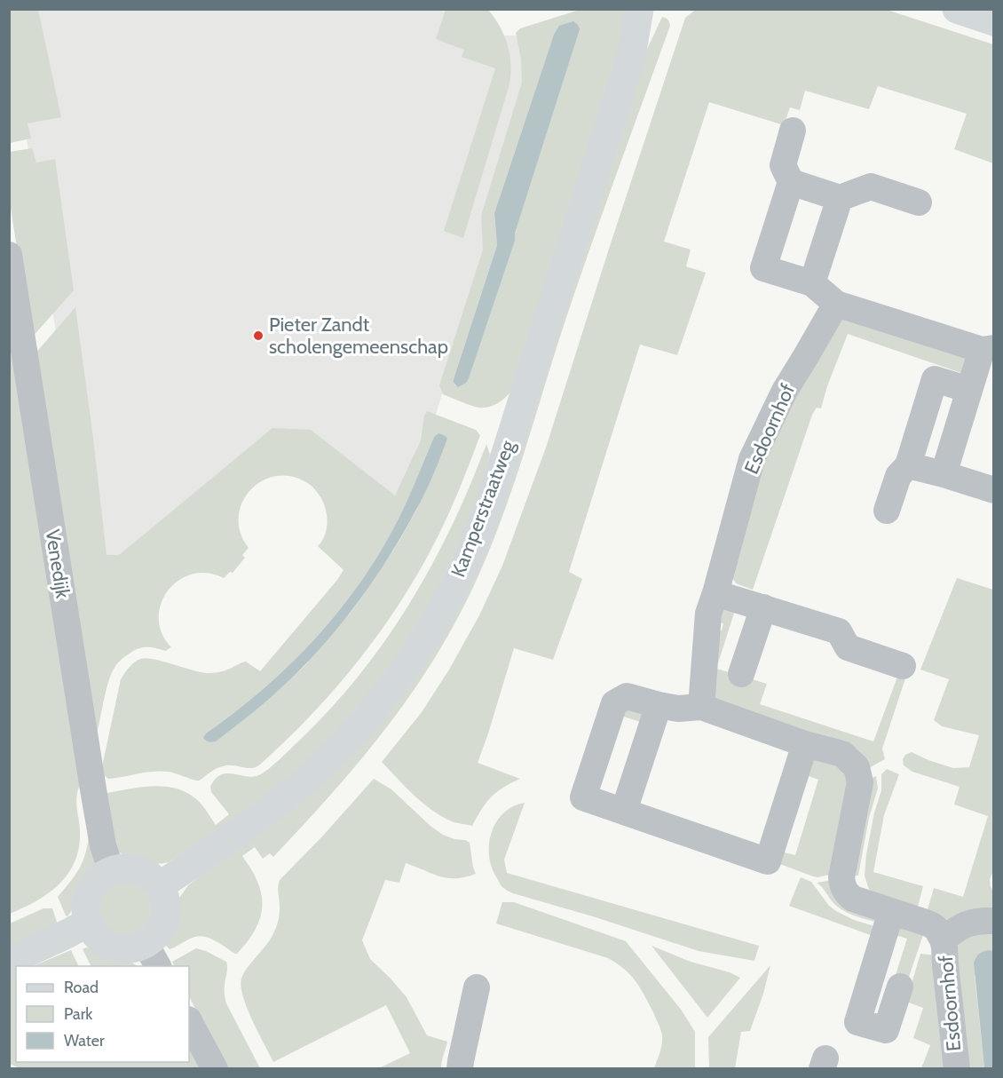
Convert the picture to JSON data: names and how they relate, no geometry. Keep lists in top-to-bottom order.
{
  "streets": {
    "main road": ["Kamperstraatweg"],
    "street": ["Esdoornhof", "Venedijk"]
  },
  "crossings": [
    ["Kamperstraatweg", "Venedijk"]
  ],
  "places": ["Pieter Zandt scholengemeenschap"],
  "legend": ["Road", "Park", "Water"]
}
